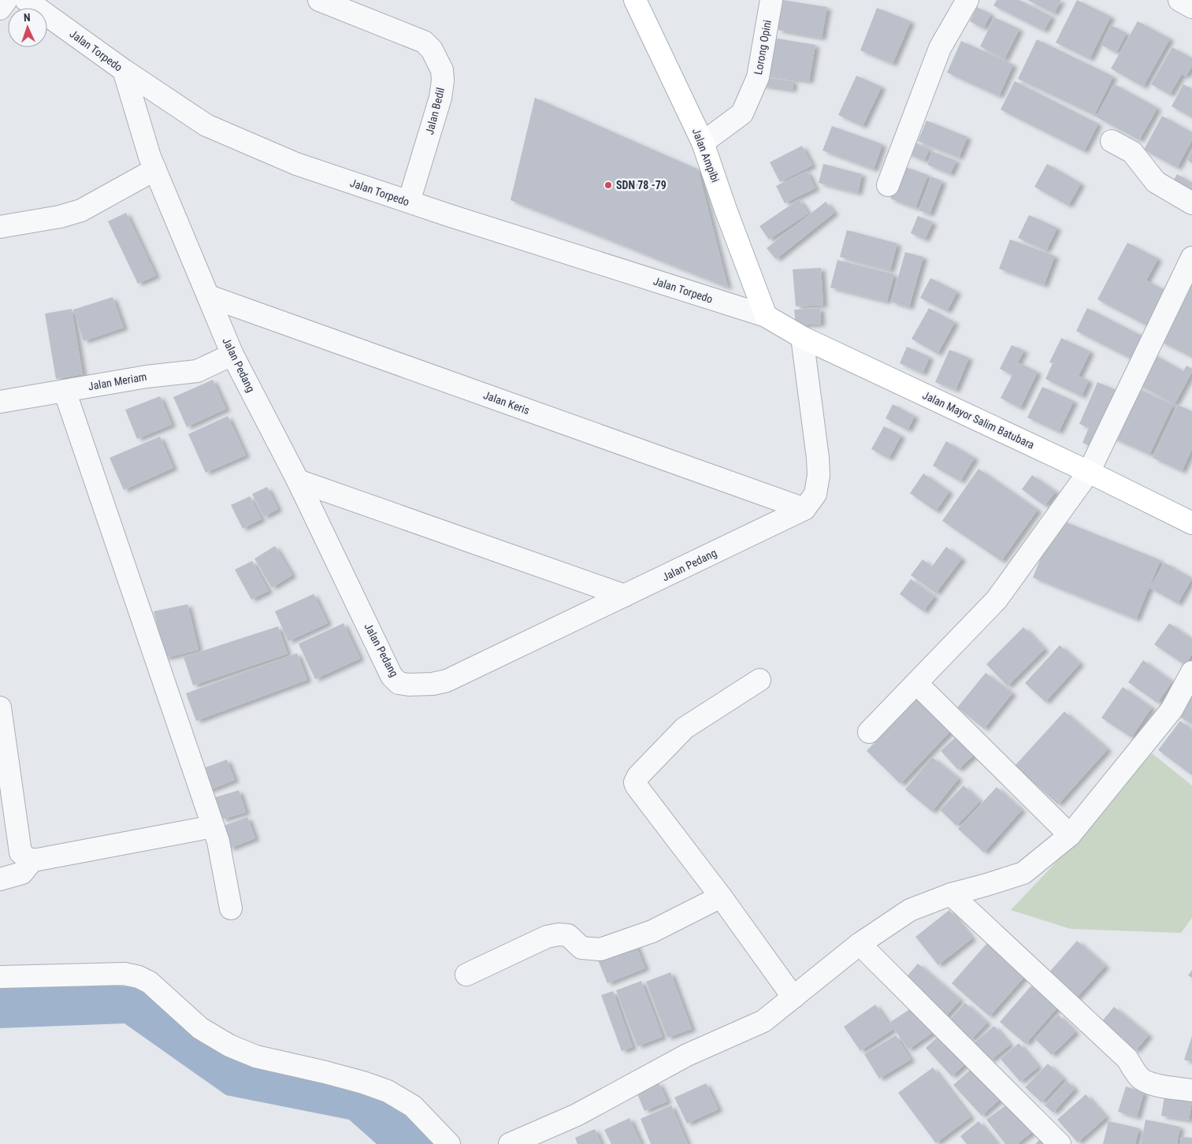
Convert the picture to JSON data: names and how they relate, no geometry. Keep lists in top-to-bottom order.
{
  "streets": {
    "street": [
      "Lorong Opini",
      "Jalan Torpedo",
      "Jalan Bedil",
      "Jalan Ampibi",
      "Jalan Pedang",
      "Jalan Meriam",
      "Jalan Keris",
      "Jalan Mayor Salim Batubara"
    ]
  },
  "crossings": [
    ["Lorong Opini", "Jalan Ampibi"],
    ["Jalan Torpedo", "Jalan Bedil"],
    ["Jalan Torpedo", "Jalan Ampibi"],
    ["Jalan Torpedo", "Jalan Pedang"],
    ["Jalan Torpedo", "Jalan Mayor Salim Batubara"],
    ["Jalan Ampibi", "Jalan Mayor Salim Batubara"],
    ["Jalan Pedang", "Jalan Meriam"],
    ["Jalan Pedang", "Jalan Keris"],
    ["Jalan Pedang", "Jalan Mayor Salim Batubara"]
  ],
  "places": ["SDN 78 -79"],
  "north": "top"
}
